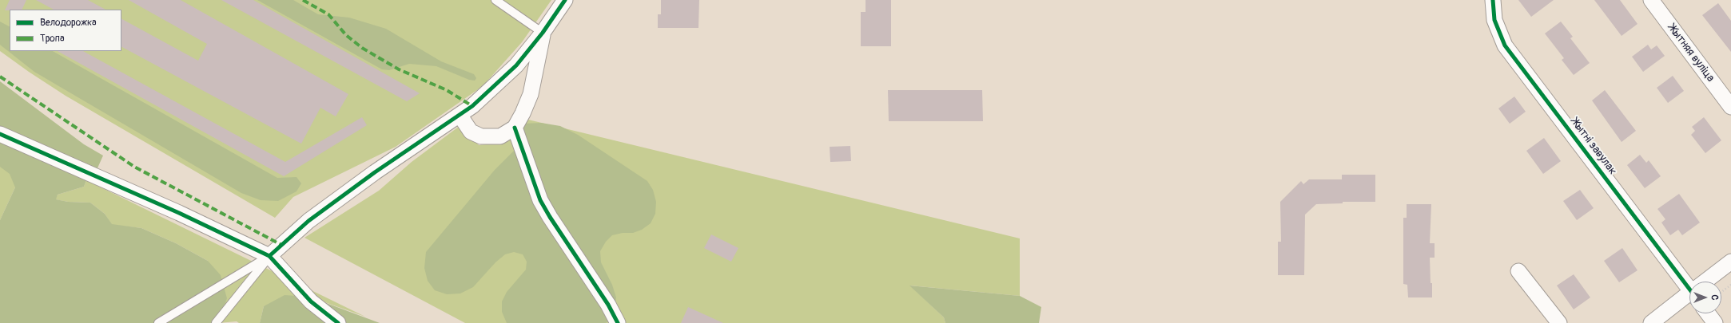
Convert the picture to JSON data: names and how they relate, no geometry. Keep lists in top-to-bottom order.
{
  "streets": {
    "street": ["Жытняя вуліца", "Жытні завулак"]
  },
  "legend": ["Велодорожка", "Тропа"],
  "north": "right"
}
